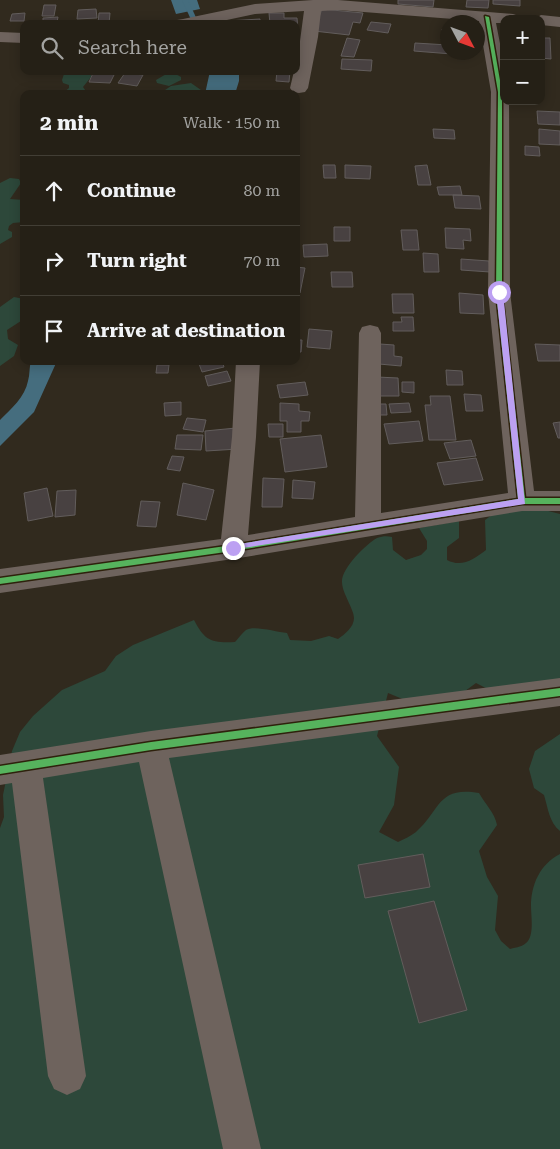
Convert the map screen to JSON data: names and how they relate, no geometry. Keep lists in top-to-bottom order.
{
  "north": "bottom right",
  "page": {
    "map_buttons": ["+", "−"],
    "search": "Search here",
    "heading": ["2 min", "Walk · 150 m"],
    "list": [
      ["Continue", "80 m"],
      ["Turn right", "70 m"],
      "Arrive at destination"
    ]
  }
}
